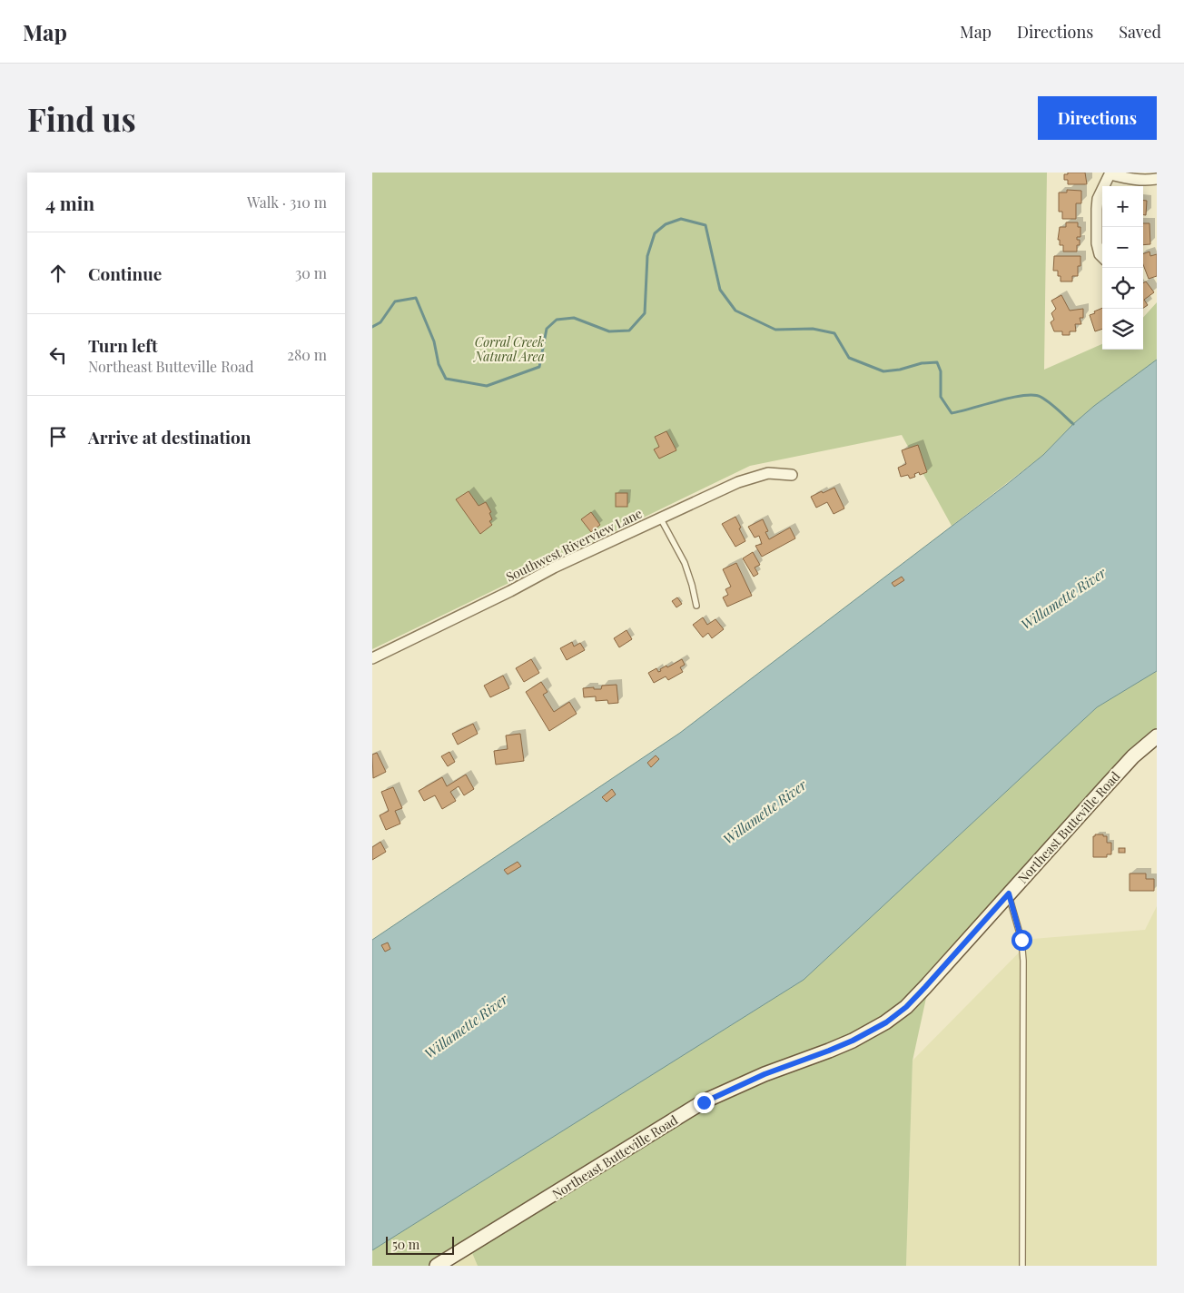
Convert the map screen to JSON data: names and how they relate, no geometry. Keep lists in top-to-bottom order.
{
  "streets": {
    "street": ["Southwest Riverview Lane", "Northeast Butteville Road"]
  },
  "water": ["Willamette River"],
  "parks": ["Corral Creek Natural Area"],
  "scale_bar": "50 m",
  "page": {
    "header": "Map",
    "nav": ["Map", "Directions", "Saved"],
    "buttons": "Directions",
    "title": "Find us",
    "heading": ["4 min", "Walk · 310 m"],
    "map_buttons": ["+", "−"],
    "list": [
      ["Continue", "30 m"],
      ["Turn left", "Northeast Butteville Road", "280 m"],
      "Arrive at destination"
    ],
    "scale": "50 m"
  }
}
